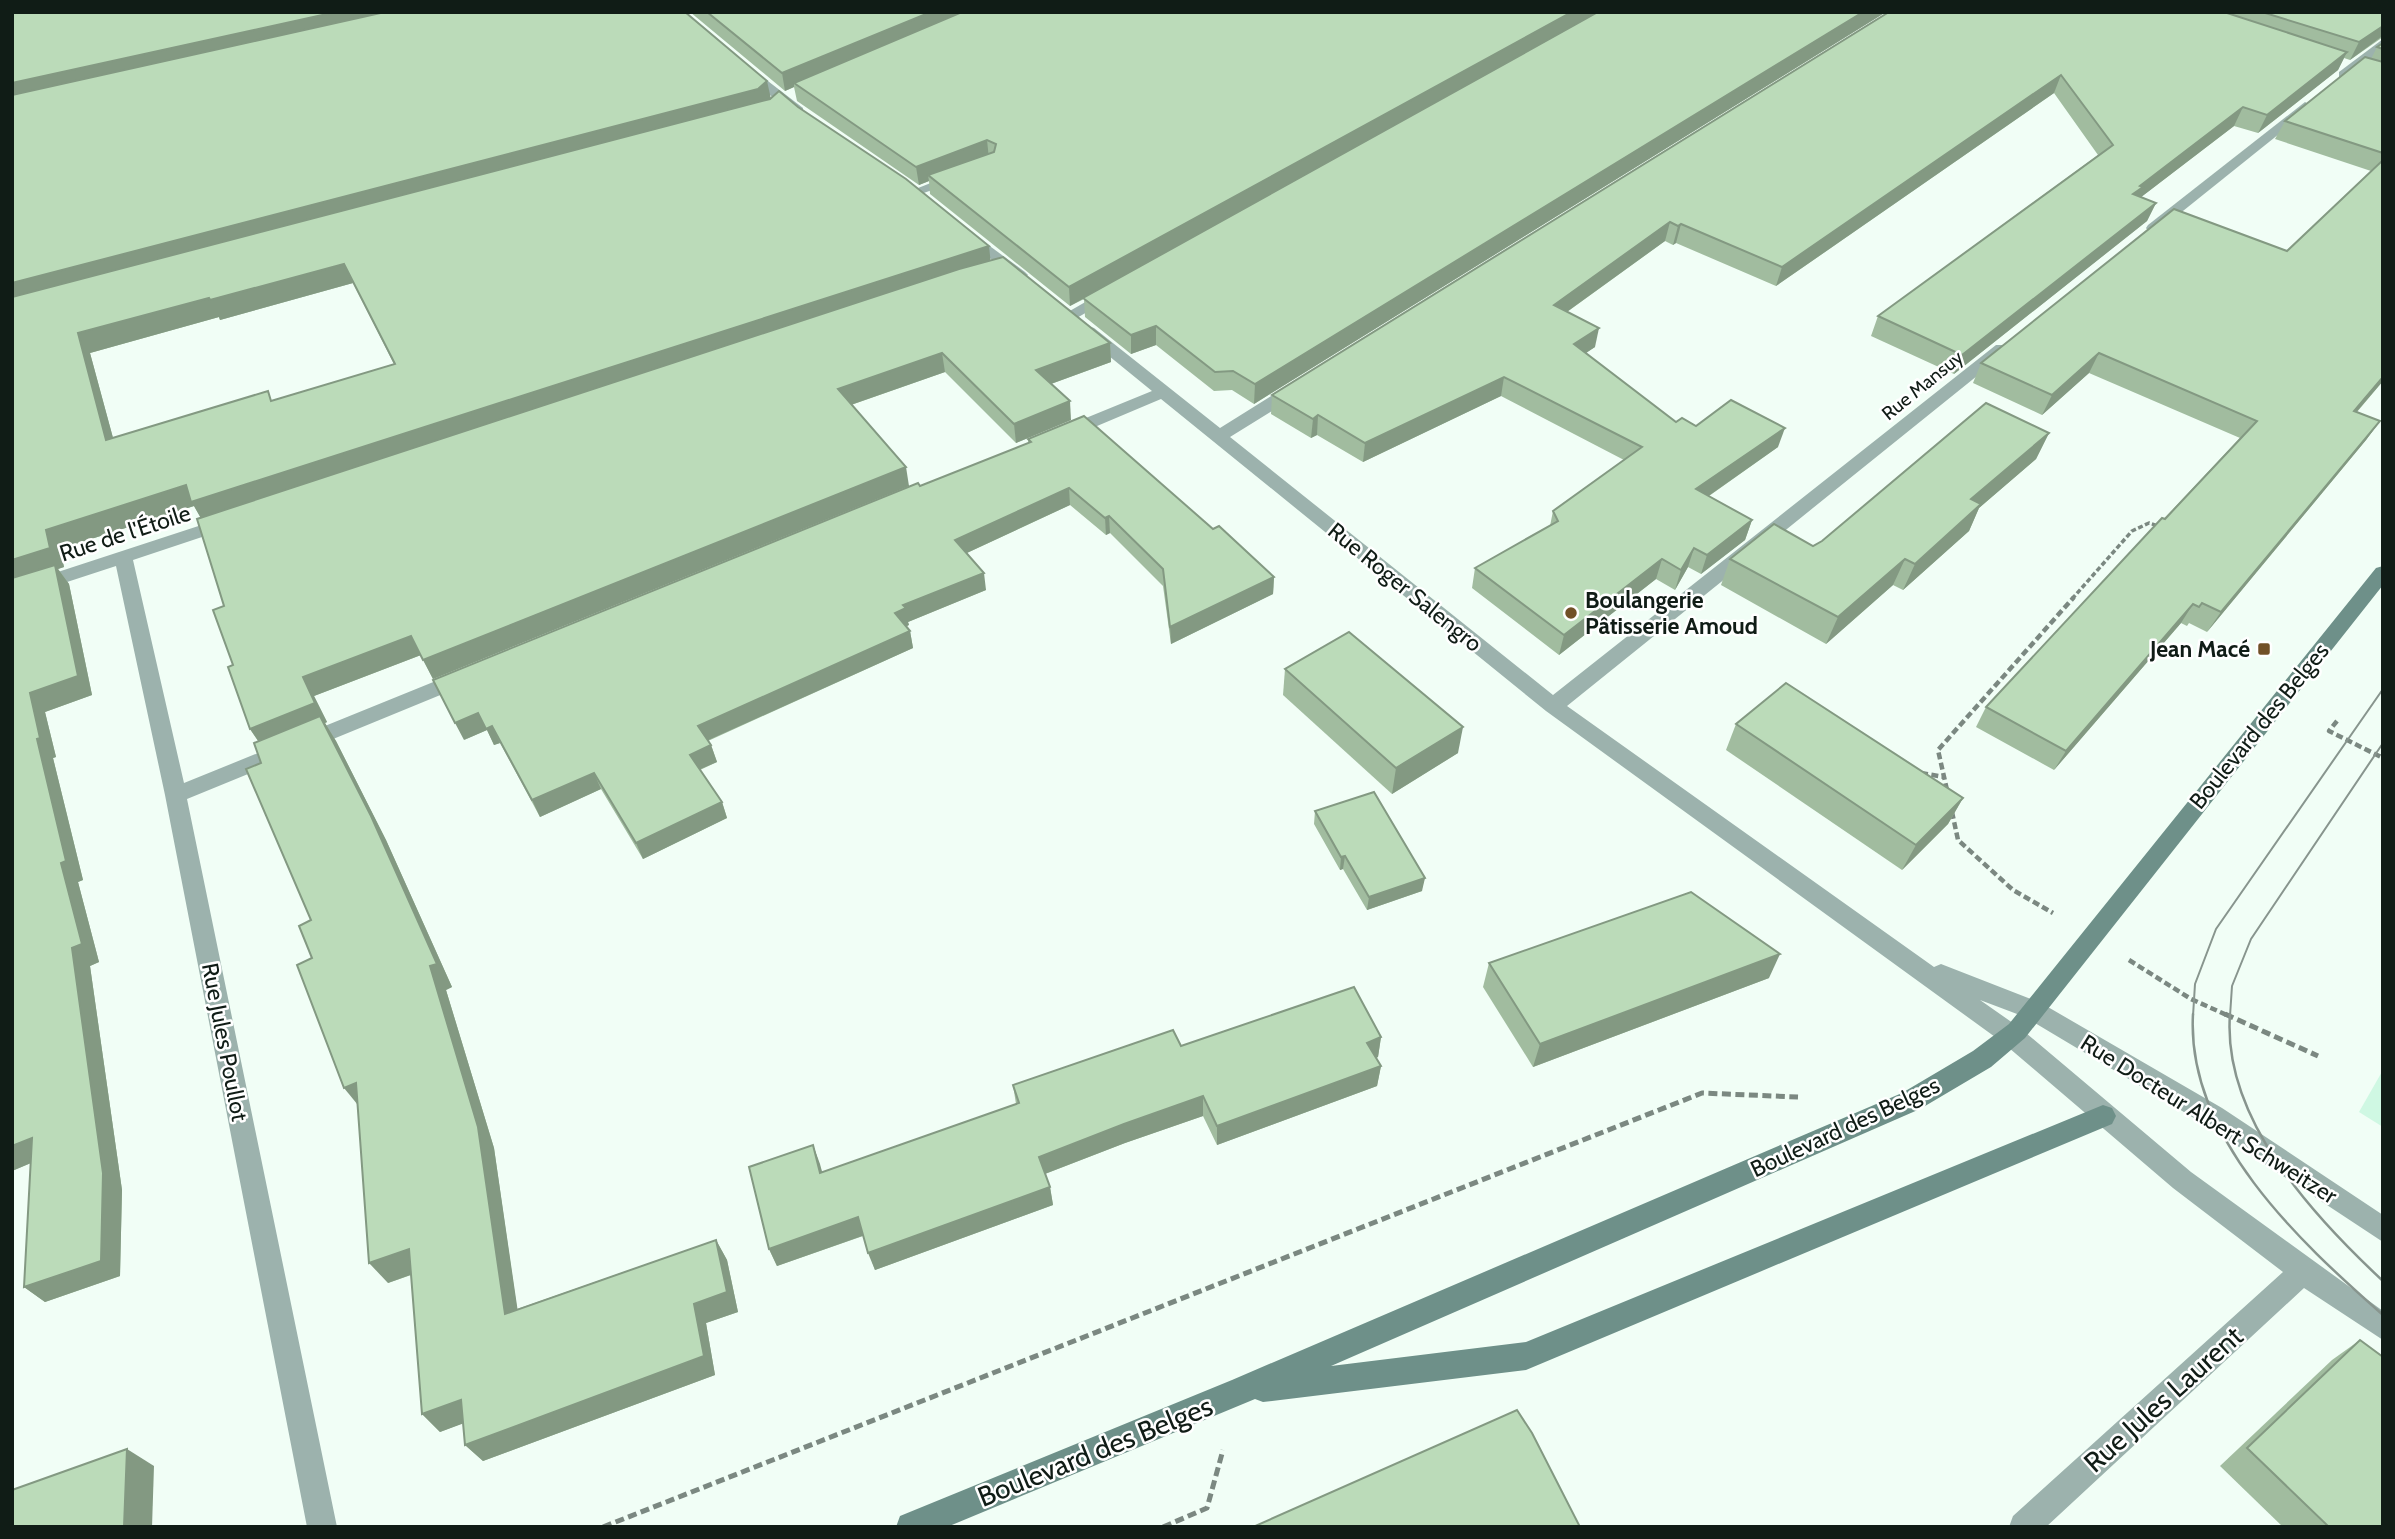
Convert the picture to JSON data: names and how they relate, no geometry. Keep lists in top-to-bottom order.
{
  "streets": {
    "main road": ["Boulevard des Belges"],
    "street": [
      "Rue Mansuy",
      "Rue de l'Étoile",
      "Rue Roger Salengro",
      "Rue Jules Poullot",
      "Rue Docteur Albert Schweitzer",
      "Rue Jules Laurent"
    ]
  },
  "crossings": [
    ["Rue Mansuy", "Rue Roger Salengro"],
    ["Rue de l'Étoile", "Rue Jules Poullot"],
    ["Rue Roger Salengro", "Boulevard des Belges"],
    ["Rue Roger Salengro", "Rue Docteur Albert Schweitzer"],
    ["Boulevard des Belges", "Rue Docteur Albert Schweitzer"],
    ["Rue Docteur Albert Schweitzer", "Rue Jules Laurent"]
  ],
  "places": {
    "other": ["Boulangerie Pâtisserie Amoud"],
    "transit": ["Jean Macé"]
  }
}
